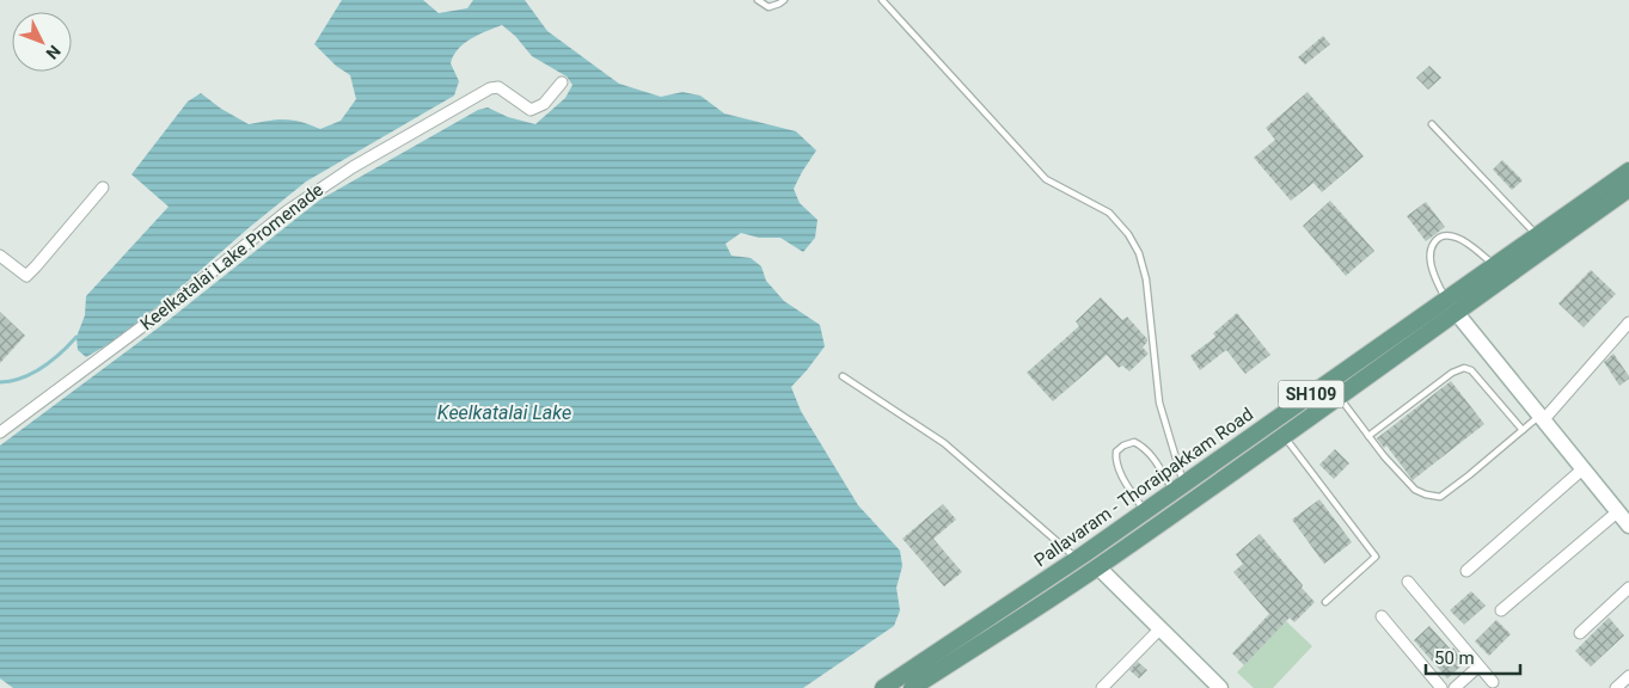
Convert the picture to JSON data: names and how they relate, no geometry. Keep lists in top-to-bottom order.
{
  "streets": {
    "main road": ["SH109", "Pallavaram - Thoraipakkam Road"],
    "street": ["Keelkatalai Lake Promenade"]
  },
  "water": ["Keelkatalai Lake"],
  "scale_bar": "50 m",
  "north": "bottom right"
}
